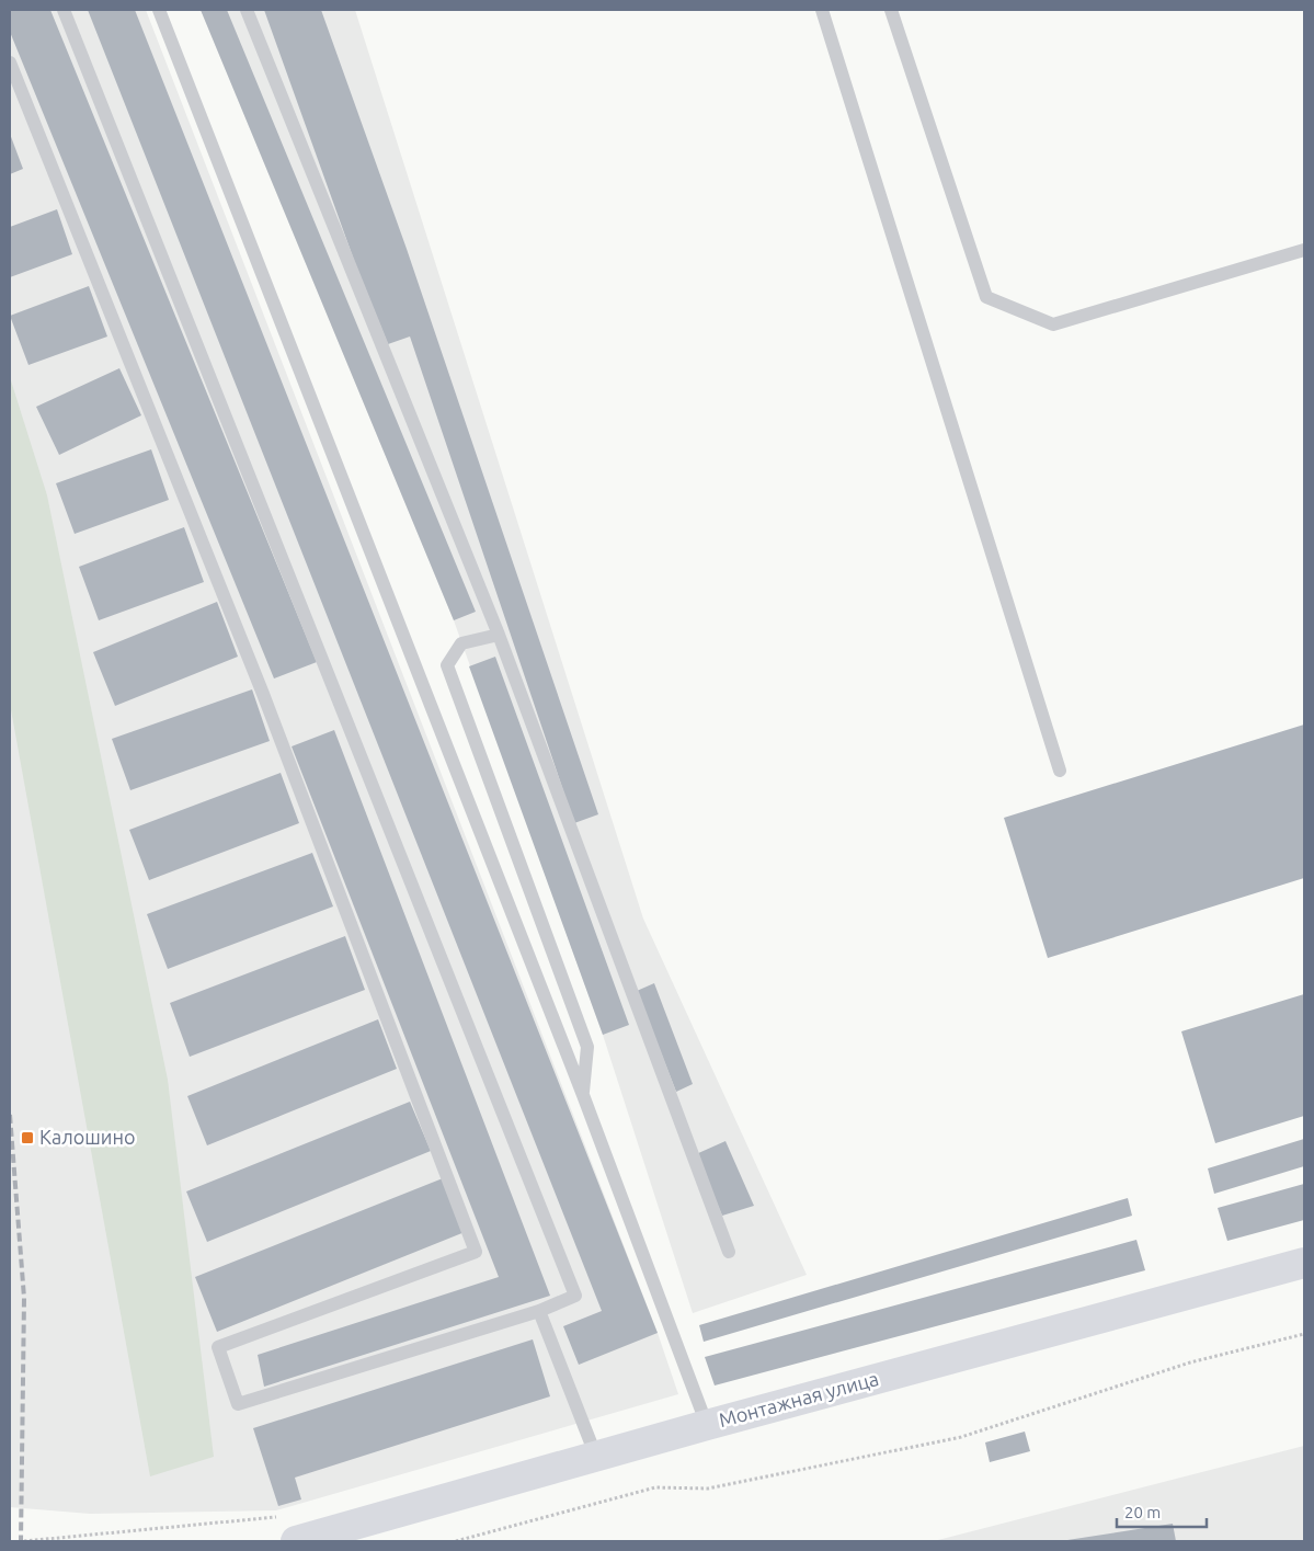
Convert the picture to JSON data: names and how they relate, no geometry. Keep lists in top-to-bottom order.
{
  "streets": {
    "main road": ["Монтажная улица"]
  },
  "places": {
    "transit": ["Калошино"]
  },
  "scale_bar": "20 m"
}
